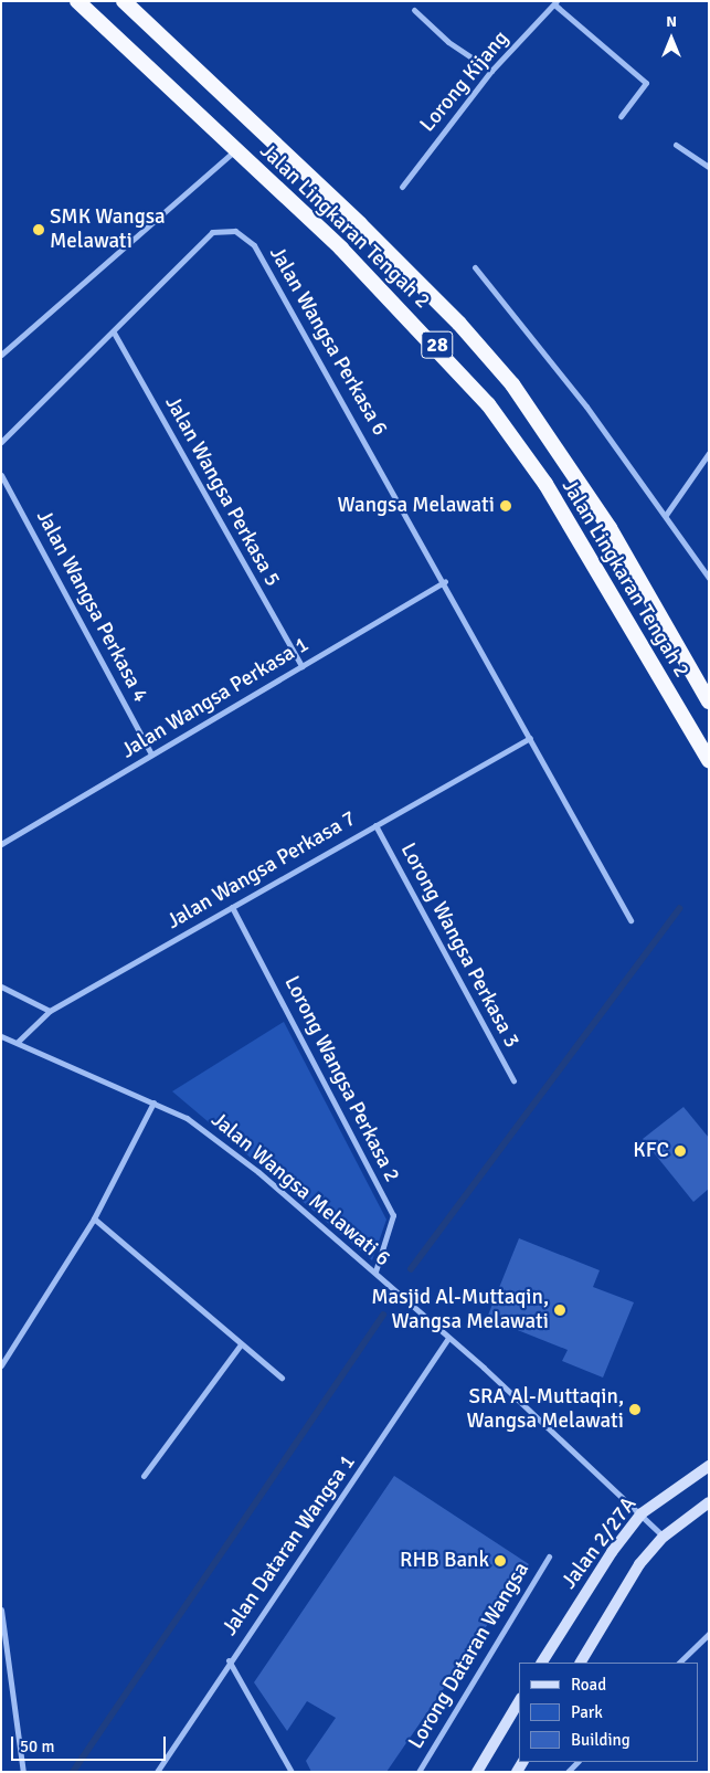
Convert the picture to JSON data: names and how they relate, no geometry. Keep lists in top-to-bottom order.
{
  "streets": {
    "highway": ["Jalan Lingkaran Tengah 2", "28"],
    "main road": ["Jalan 2/27A"],
    "street": [
      "Lorong Kijang",
      "Jalan Wangsa Perkasa 6",
      "Jalan Wangsa Perkasa 5",
      "Jalan Wangsa Perkasa 4",
      "Jalan Wangsa Perkasa 1",
      "Jalan Wangsa Perkasa 7",
      "Lorong Wangsa Perkasa 3",
      "Lorong Wangsa Perkasa 2",
      "Jalan Wangsa Melawati 6",
      "Jalan Dataran Wangsa 1",
      "Lorong Dataran Wangsa"
    ]
  },
  "crossings": [
    ["Jalan Wangsa Perkasa 6", "Jalan Wangsa Perkasa 5"],
    ["Jalan Wangsa Perkasa 6", "Jalan Wangsa Perkasa 1"],
    ["Jalan Wangsa Perkasa 6", "Jalan Wangsa Perkasa 7"],
    ["Jalan Wangsa Perkasa 5", "Jalan Wangsa Perkasa 1"],
    ["Jalan Wangsa Perkasa 4", "Jalan Wangsa Perkasa 1"],
    ["Jalan Wangsa Perkasa 7", "Lorong Wangsa Perkasa 3"],
    ["Jalan Wangsa Perkasa 7", "Lorong Wangsa Perkasa 2"],
    ["Jalan Wangsa Perkasa 7", "Jalan Wangsa Melawati 6"],
    ["Lorong Wangsa Perkasa 2", "Jalan Wangsa Melawati 6"],
    ["Jalan Wangsa Melawati 6", "Jalan 2/27A"],
    ["Jalan Wangsa Melawati 6", "Jalan Dataran Wangsa 1"]
  ],
  "places": [
    "SMK Wangsa Melawati",
    "Wangsa Melawati",
    "KFC",
    "Masjid Al-Muttaqin, Wangsa Melawati",
    "SRA Al-Muttaqin, Wangsa Melawati",
    "RHB Bank"
  ],
  "legend": ["Road", "Park", "Building"],
  "scale_bar": "50 m",
  "north": "top"
}
